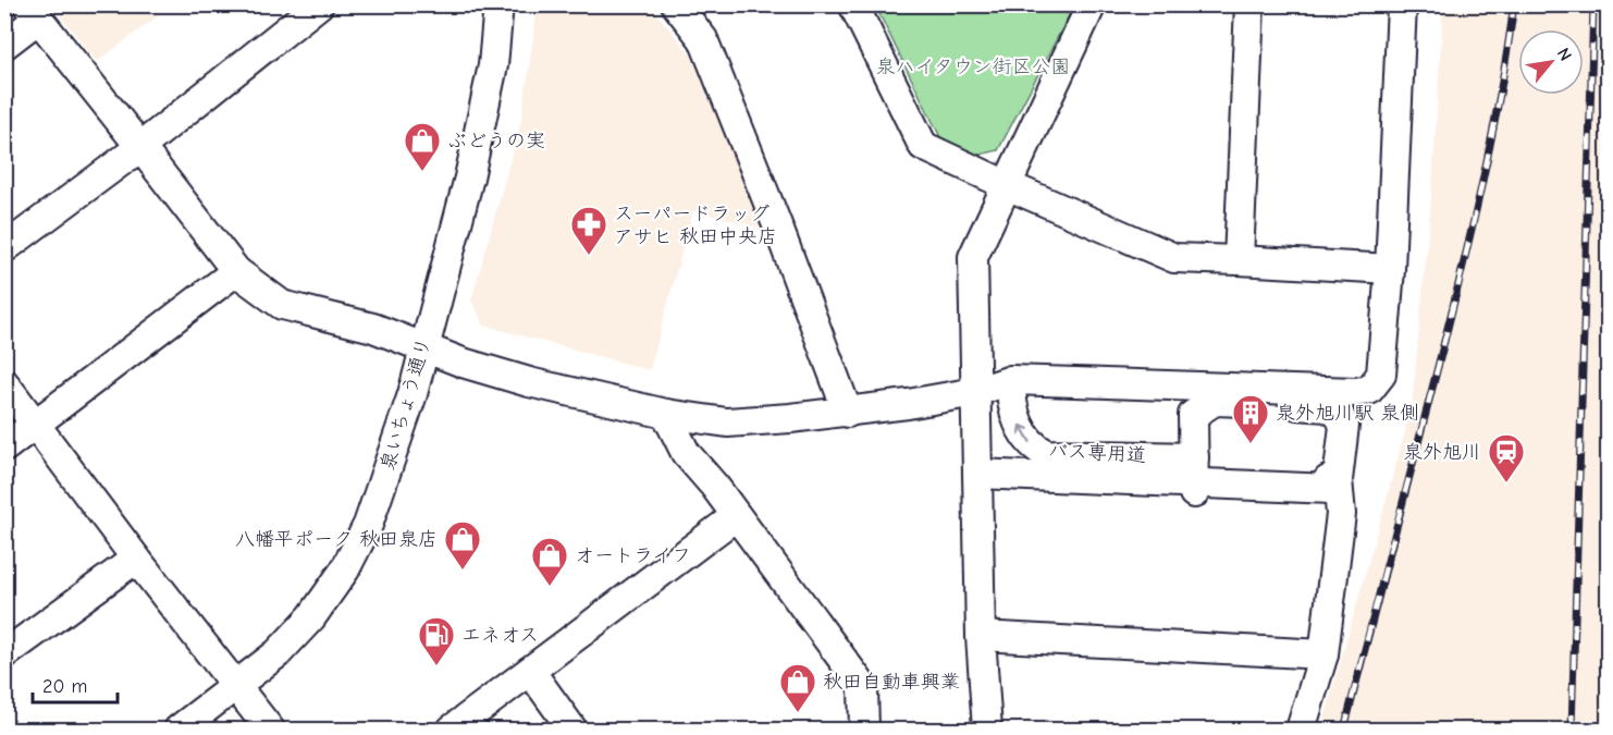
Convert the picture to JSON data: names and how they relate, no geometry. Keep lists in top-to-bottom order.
{
  "streets": {
    "street": ["泉いちょう通り", "バス専用道"]
  },
  "parks": ["泉ハイタウン街区公園"],
  "places": {
    "shop": [
      "ぶどうの実",
      "八幡平ポーク 秋田泉店",
      "オートライフ",
      "秋田自動車興業"
    ],
    "pharmacy": ["スーパードラッグ アサヒ 秋田中央店"],
    "building": ["泉外旭川駅 泉側"],
    "station": ["泉外旭川"],
    "fuel station": ["エネオス"]
  },
  "scale_bar": "20 m",
  "north": "top right"
}
